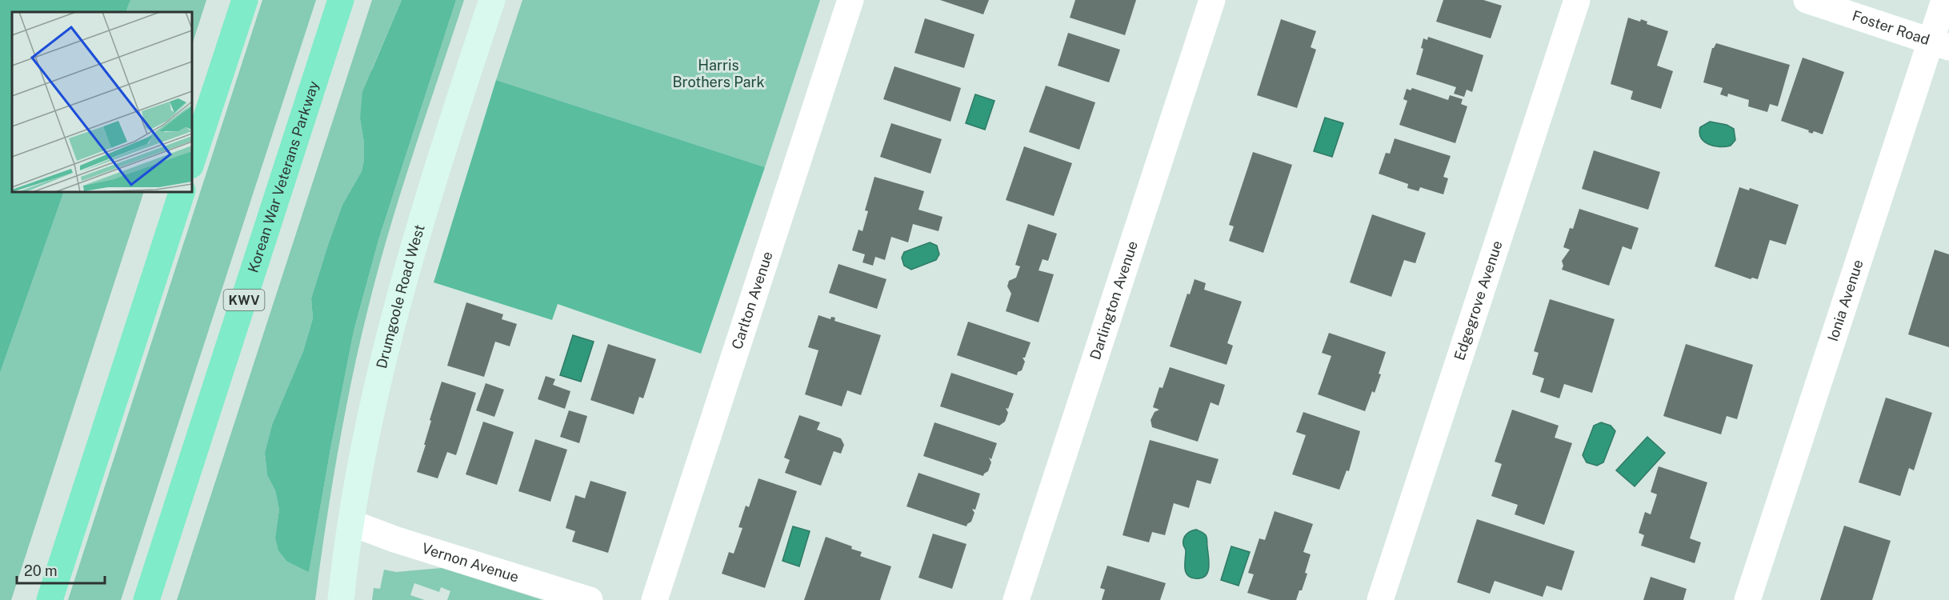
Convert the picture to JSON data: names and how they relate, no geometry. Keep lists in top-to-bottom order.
{
  "streets": {
    "highway": ["Korean War Veterans Parkway", "KWV"],
    "main road": ["Drumgoole Road West"],
    "street": [
      "Foster Road",
      "Carlton Avenue",
      "Darlington Avenue",
      "Edgegrove Avenue",
      "Ionia Avenue",
      "Vernon Avenue"
    ]
  },
  "crossings": [
    ["Foster Road", "Ionia Avenue"],
    ["Drumgoole Road West", "Vernon Avenue"]
  ],
  "parks": ["Harris Brothers Park"],
  "scale_bar": "20 m"
}
